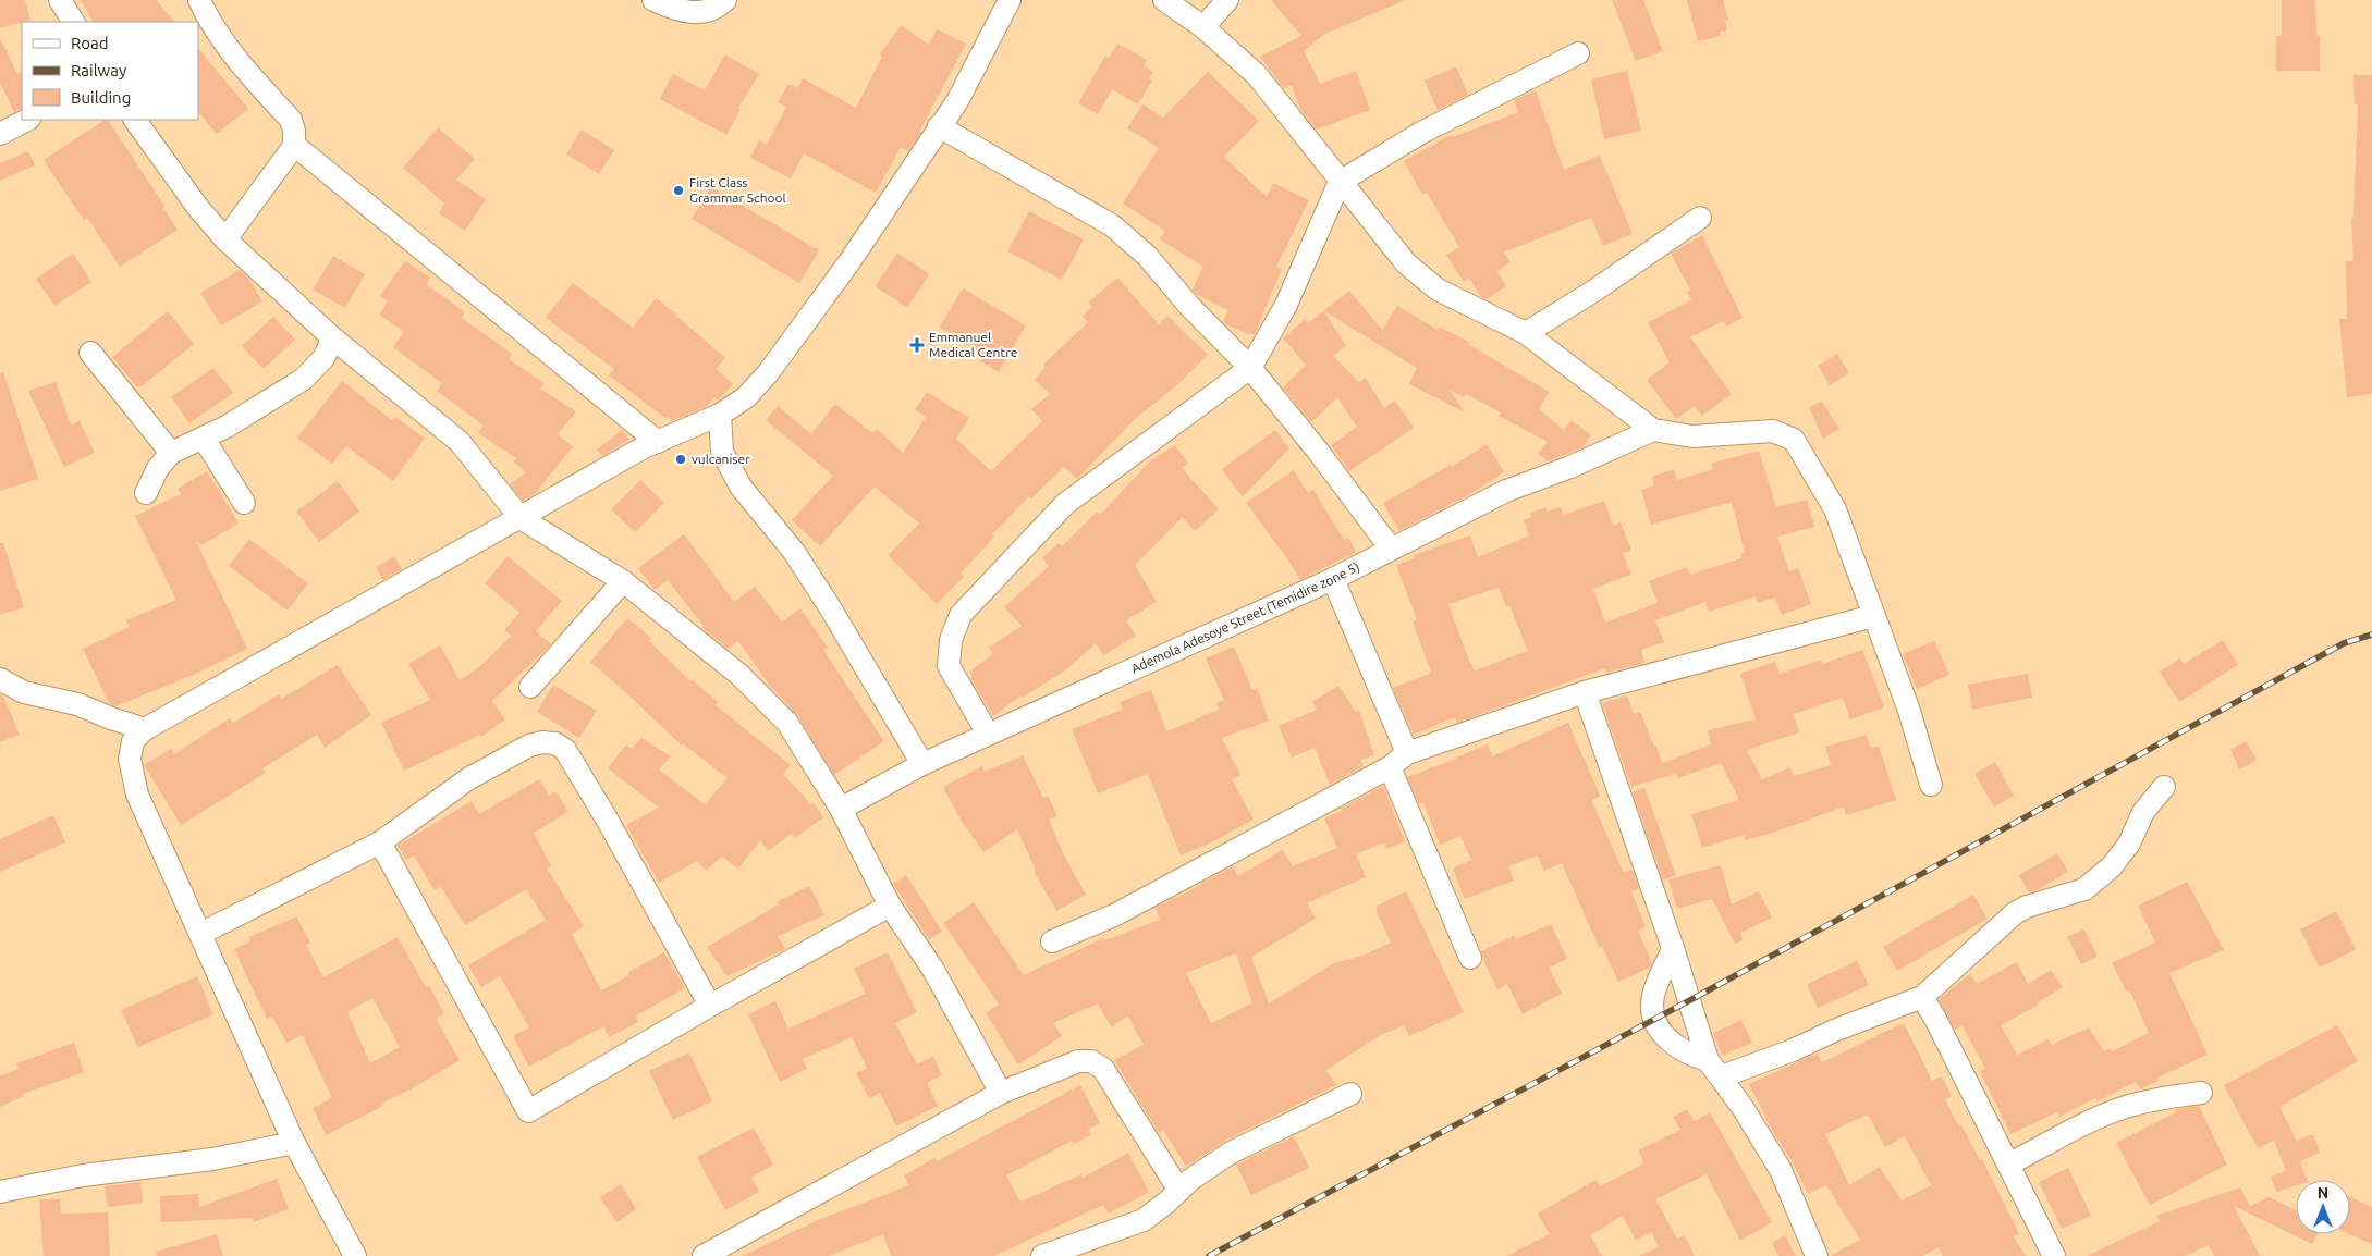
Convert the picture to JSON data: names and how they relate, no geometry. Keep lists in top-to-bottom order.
{
  "streets": {
    "street": ["Ademola Adesoye Street (Temidire zone 5)"]
  },
  "places": {
    "other": ["First Class Grammar School", "vulcaniser"],
    "health": ["Emmanuel Medical Centre"]
  },
  "legend": ["Road", "Railway", "Building"],
  "north": "top"
}
